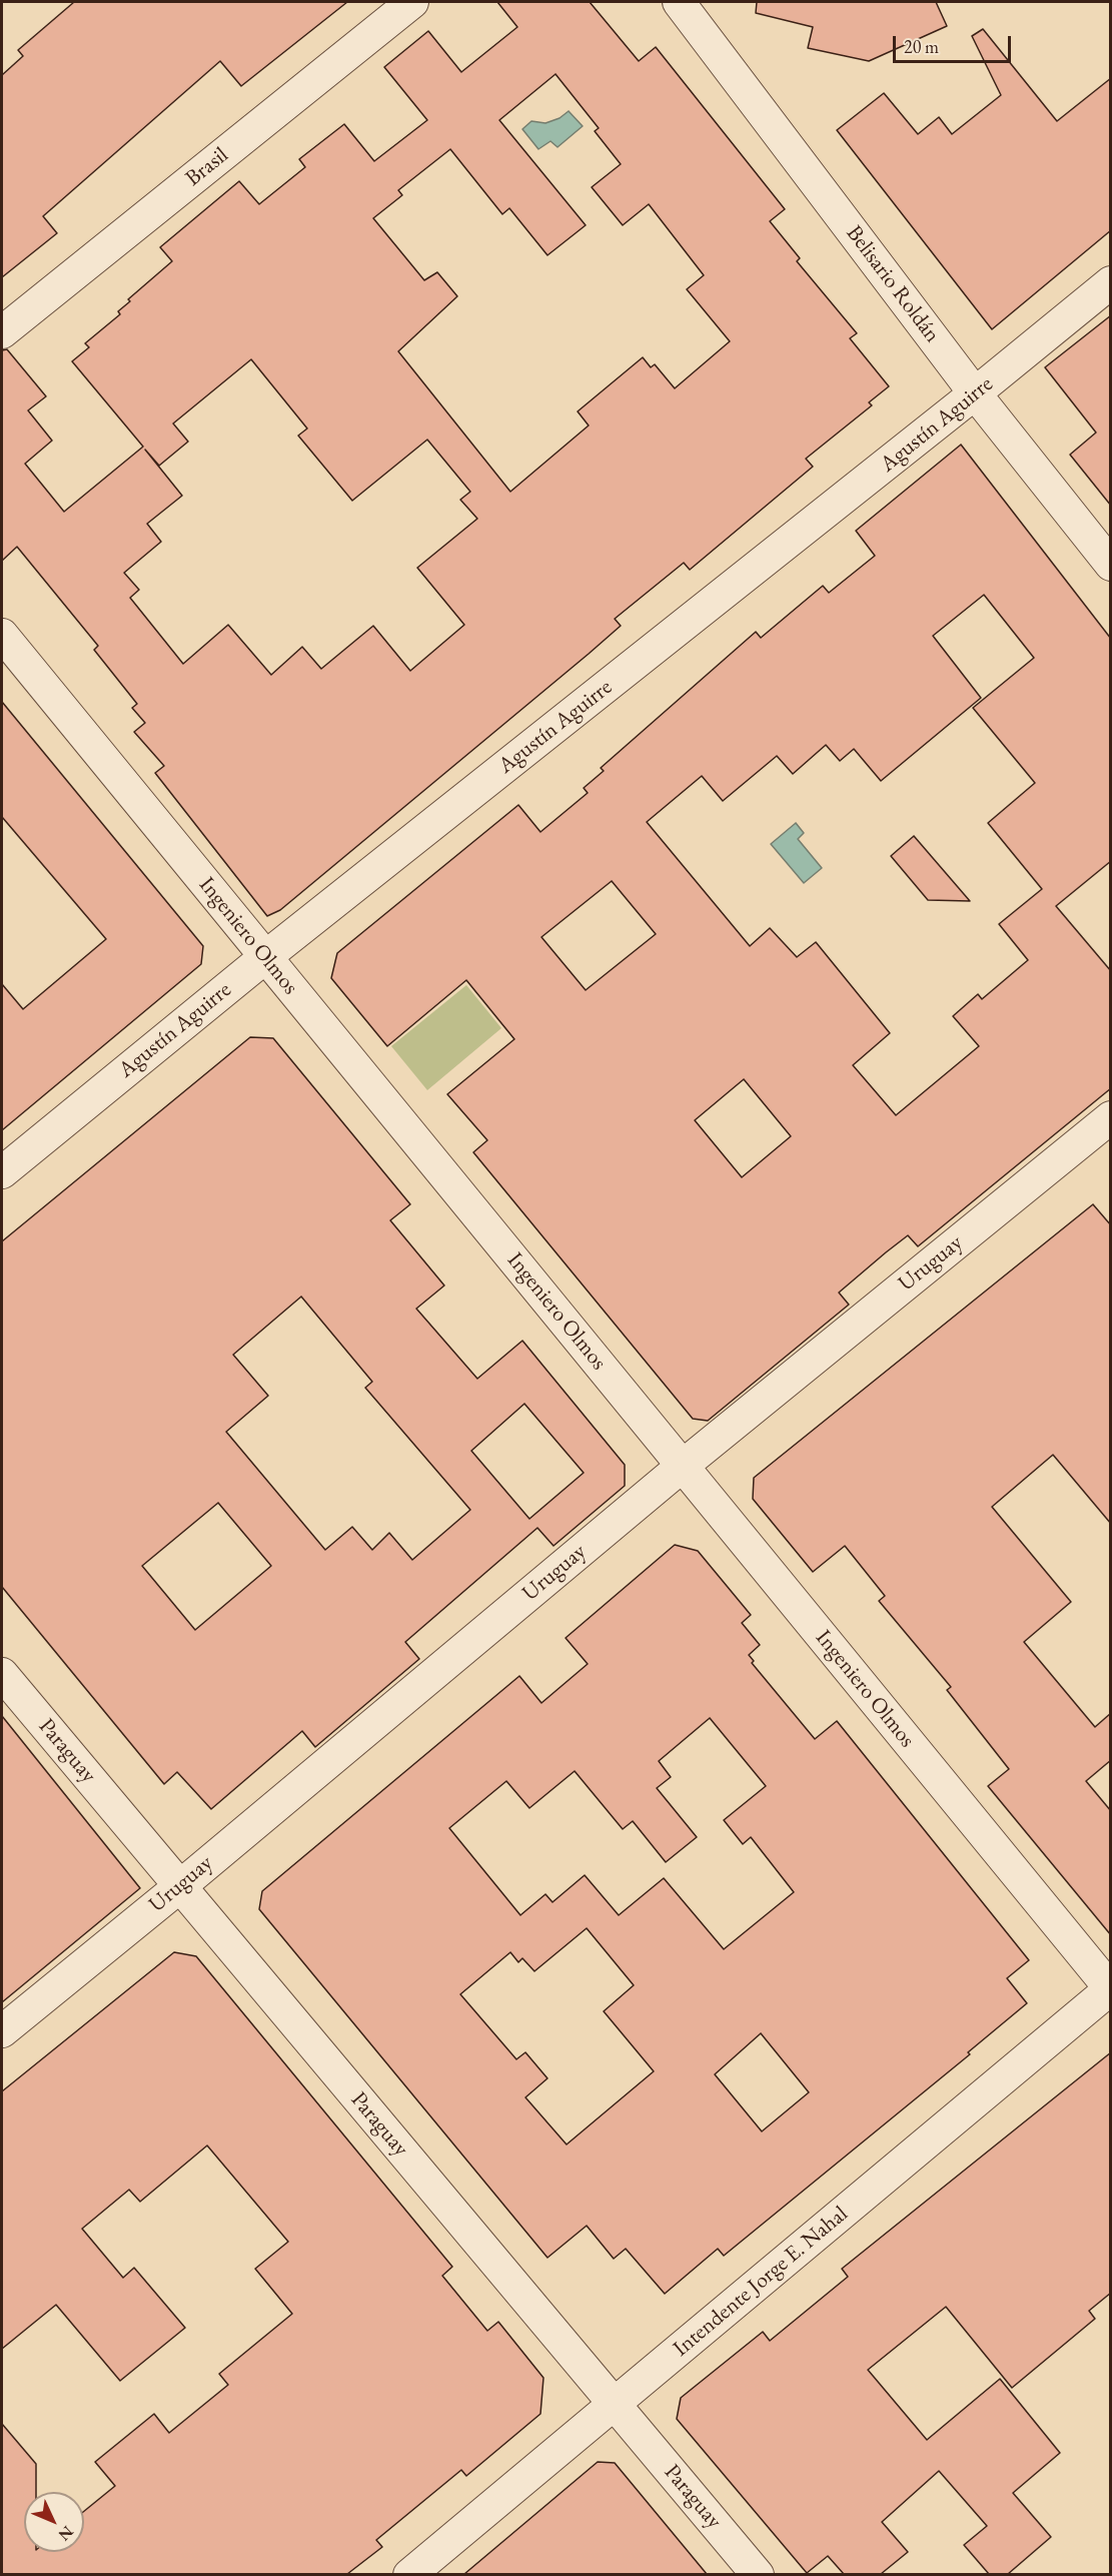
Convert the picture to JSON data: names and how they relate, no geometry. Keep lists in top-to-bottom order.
{
  "streets": {
    "street": [
      "Brasil",
      "Belisario Roldán",
      "Agustín Aguirre",
      "Ingeniero Olmos",
      "Uruguay",
      "Paraguay",
      "Intendente Jorge E. Nahal"
    ]
  },
  "crossings": [
    ["Belisario Roldán", "Agustín Aguirre"],
    ["Agustín Aguirre", "Ingeniero Olmos"],
    ["Ingeniero Olmos", "Uruguay"],
    ["Ingeniero Olmos", "Intendente Jorge E. Nahal"],
    ["Uruguay", "Paraguay"],
    ["Paraguay", "Intendente Jorge E. Nahal"]
  ],
  "scale_bar": "20 m",
  "north": "bottom right"
}
